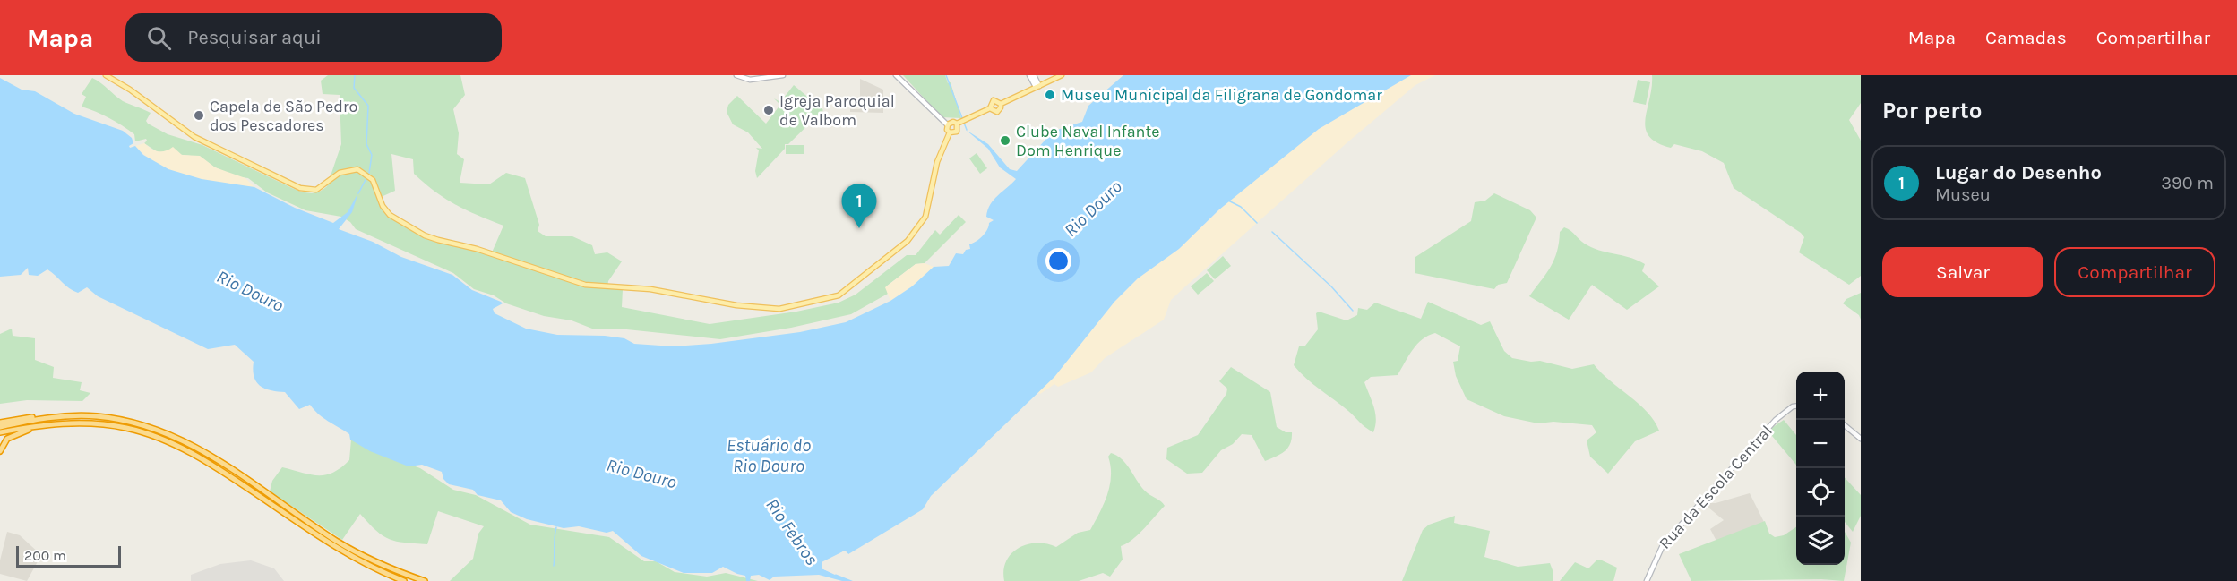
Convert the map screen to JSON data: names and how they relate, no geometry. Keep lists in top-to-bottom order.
{
  "streets": {
    "street": ["Rua da Escola Central"]
  },
  "water": ["Rio Douro", "Estuário do Rio Douro", "Rio Febros"],
  "places": [
    "Museu Municipal da Filigrana de Gondomar",
    "Igreja Paroquial de Valbom",
    "Capela de São Pedro dos Pescadores",
    "Clube Naval Infante Dom Henrique"
  ],
  "scale_bar": "200 m",
  "page": {
    "header": "Mapa",
    "search": "Pesquisar aqui",
    "nav": ["Mapa", "Camadas", "Compartilhar"],
    "heading": "Por perto",
    "list": [
      {
        "mark": "1",
        "name": "Lugar do Desenho",
        "note": "Museu",
        "value": "390 m"
      }
    ],
    "pins": "1",
    "buttons": ["Salvar", "Compartilhar"],
    "map_buttons": ["+", "−"],
    "scale": "200 m"
  }
}
